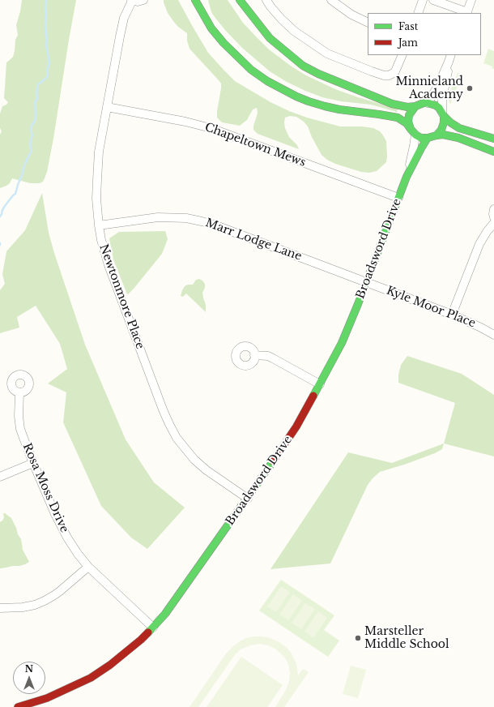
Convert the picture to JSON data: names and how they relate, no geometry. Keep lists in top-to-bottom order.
{
  "streets": {
    "street": [
      "Chapeltown Mews",
      "Marr Lodge Lane",
      "Broadsword Drive",
      "Newtonmore Place",
      "Kyle Moor Place",
      "Rosa Moss Drive"
    ]
  },
  "crossings": [
    ["Chapeltown Mews", "Broadsword Drive"],
    ["Chapeltown Mews", "Newtonmore Place"],
    ["Marr Lodge Lane", "Broadsword Drive"],
    ["Marr Lodge Lane", "Newtonmore Place"],
    ["Marr Lodge Lane", "Kyle Moor Place"],
    ["Broadsword Drive", "Newtonmore Place"],
    ["Broadsword Drive", "Kyle Moor Place"],
    ["Broadsword Drive", "Rosa Moss Drive"]
  ],
  "places": ["Minnieland Academy", "Marsteller Middle School"],
  "legend": ["Fast", "Jam"],
  "north": "top"
}
